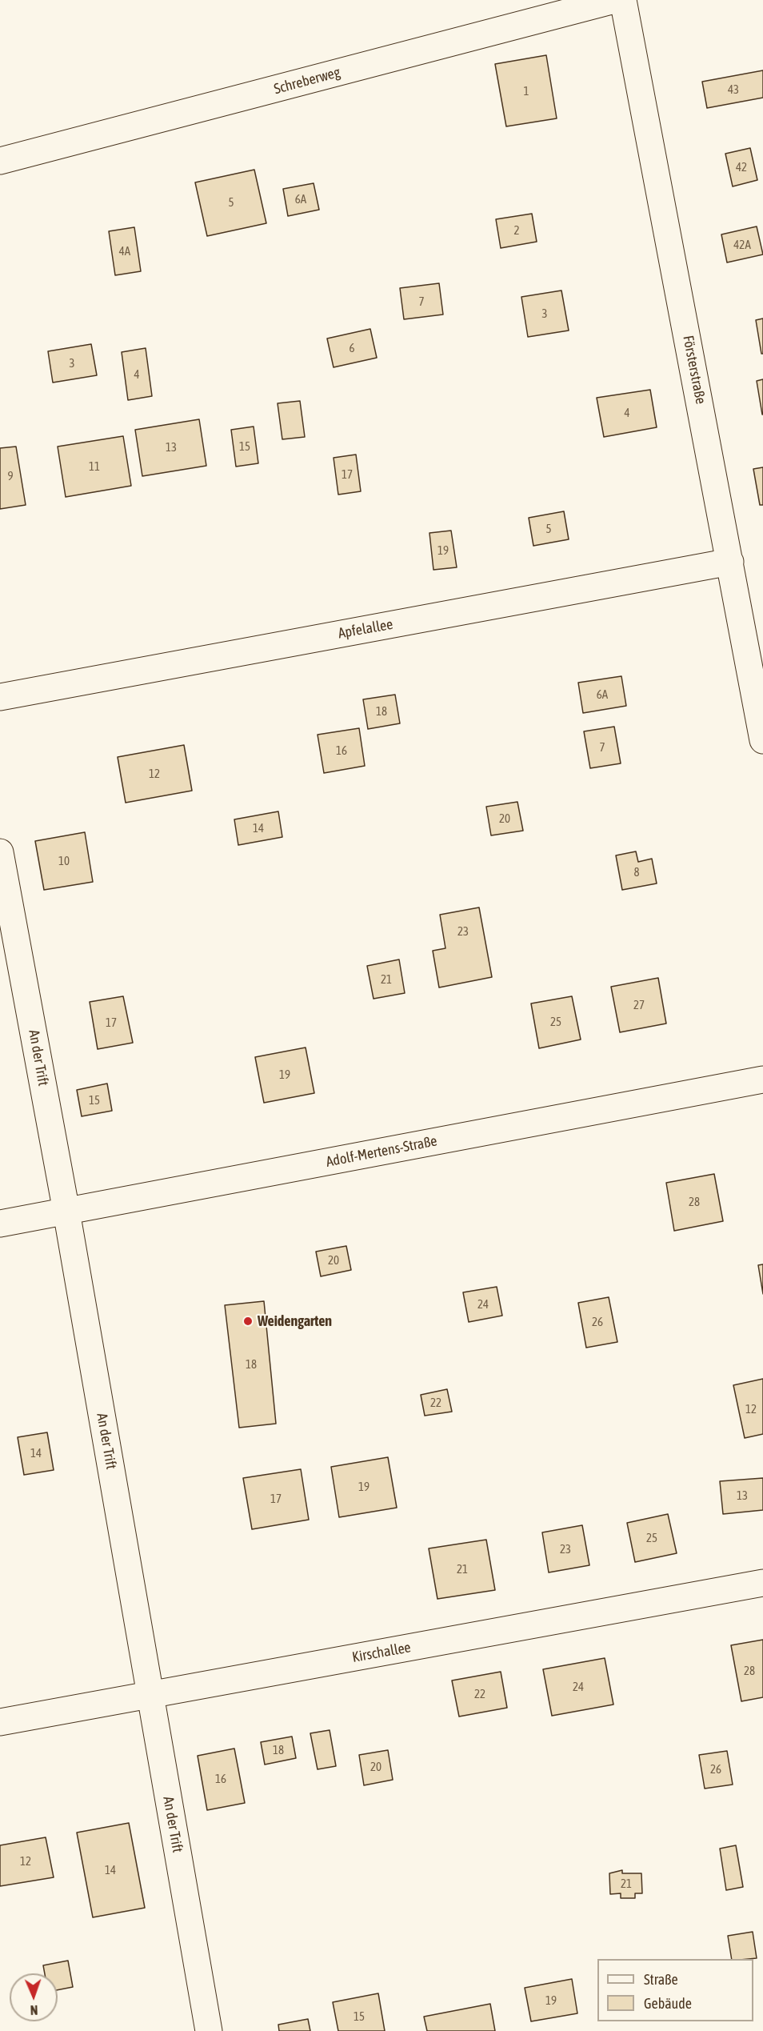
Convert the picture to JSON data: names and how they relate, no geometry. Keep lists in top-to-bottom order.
{
  "streets": {
    "street": [
      "Schreberweg",
      "Försterstraße",
      "Apfelallee",
      "An der Trift",
      "Adolf-Mertens-Straße",
      "Kirschallee"
    ]
  },
  "crossings": [
    ["Försterstraße", "Apfelallee"],
    ["An der Trift", "Adolf-Mertens-Straße"],
    ["An der Trift", "Kirschallee"]
  ],
  "places": ["Weidengarten"],
  "house_numbers": [
    "43",
    "1",
    "42",
    "6A",
    "5",
    "2",
    "42A",
    "4A",
    "7",
    "3",
    "6",
    "3",
    "4",
    "4",
    "15",
    "13",
    "11",
    "17",
    "9",
    "5",
    "19",
    "6A",
    "18",
    "7",
    "16",
    "12",
    "20",
    "14",
    "10",
    "8",
    "23",
    "21",
    "27",
    "25",
    "17",
    "19",
    "15",
    "28",
    "20",
    "24",
    "26",
    "18",
    "22",
    "12",
    "14",
    "19",
    "13",
    "17",
    "25",
    "23",
    "21",
    "28",
    "24",
    "22",
    "18",
    "20",
    "26",
    "16",
    "12",
    "14",
    "21",
    "19",
    "15"
  ],
  "legend": ["Straße", "Gebäude"],
  "north": "bottom"
}
